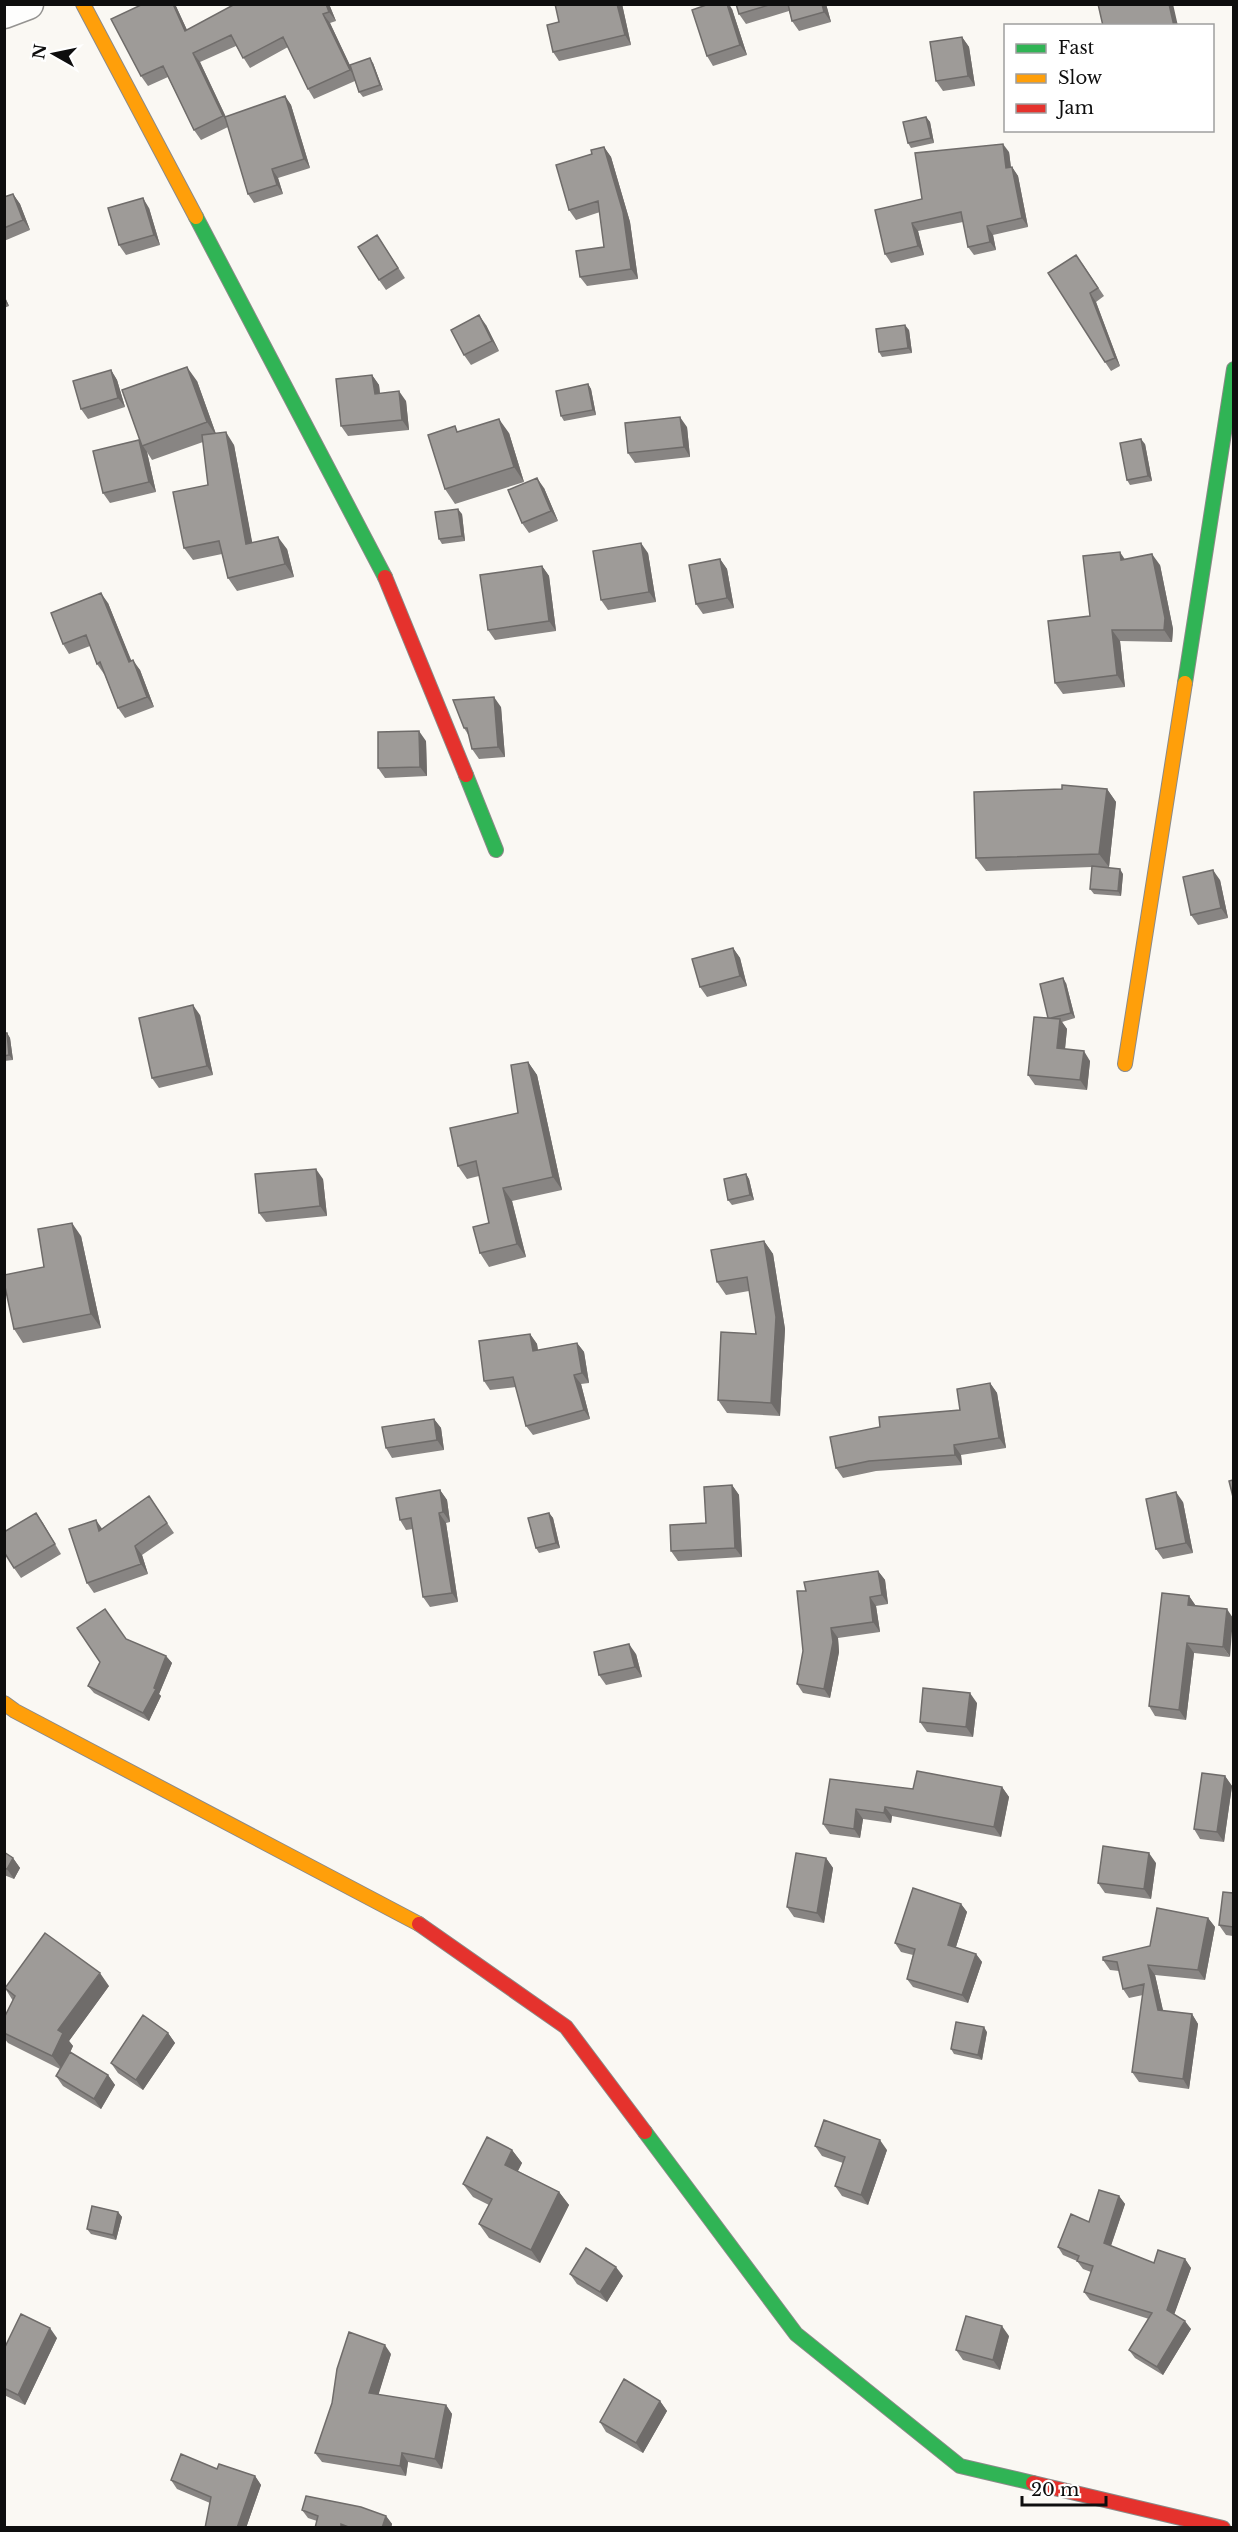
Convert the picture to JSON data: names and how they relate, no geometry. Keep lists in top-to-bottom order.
{
  "legend": ["Fast", "Slow", "Jam"],
  "scale_bar": "20 m",
  "north": "left"
}
